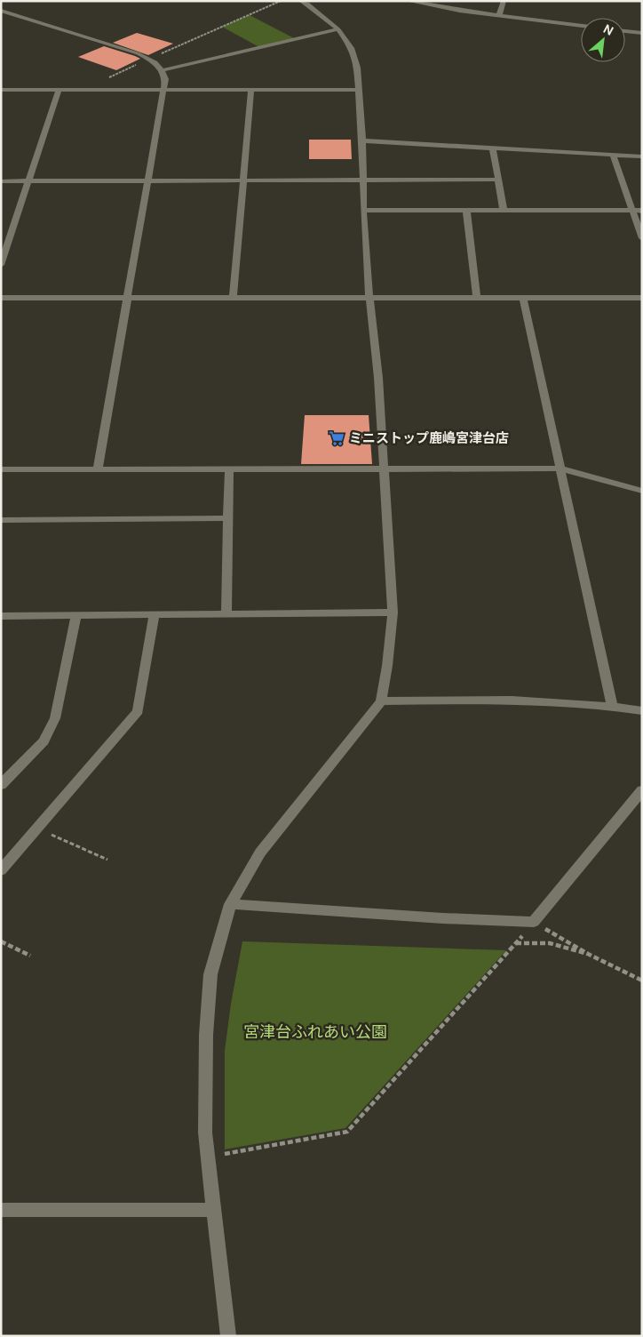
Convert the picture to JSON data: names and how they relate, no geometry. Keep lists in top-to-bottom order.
{
  "parks": ["宮津台ふれあい公園"],
  "places": {
    "supermarket": ["ミニストップ鹿嶋宮津台店"]
  },
  "north": "top right"
}
